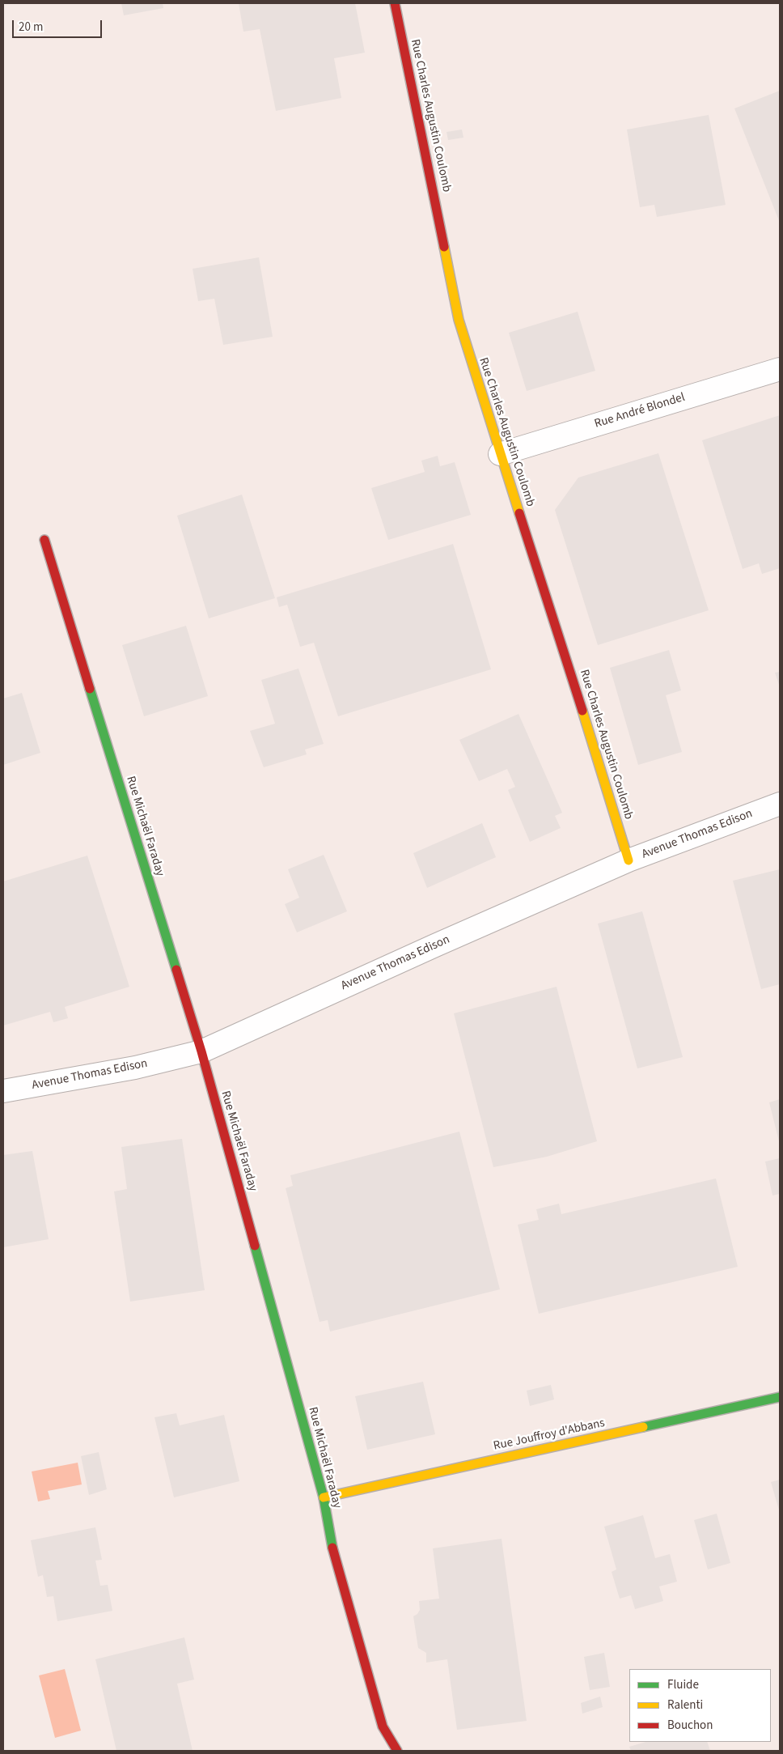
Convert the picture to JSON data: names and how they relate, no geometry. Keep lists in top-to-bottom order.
{
  "streets": {
    "street": [
      "Rue Charles Augustin Coulomb",
      "Rue André Blondel",
      "Rue Michaël Faraday",
      "Avenue Thomas Edison",
      "Rue Jouffroy d'Abbans"
    ]
  },
  "crossings": [
    ["Rue Charles Augustin Coulomb", "Rue André Blondel"],
    ["Rue Charles Augustin Coulomb", "Avenue Thomas Edison"],
    ["Rue Michaël Faraday", "Avenue Thomas Edison"],
    ["Rue Michaël Faraday", "Rue Jouffroy d'Abbans"]
  ],
  "legend": ["Fluide", "Ralenti", "Bouchon"],
  "scale_bar": "20 m"
}
